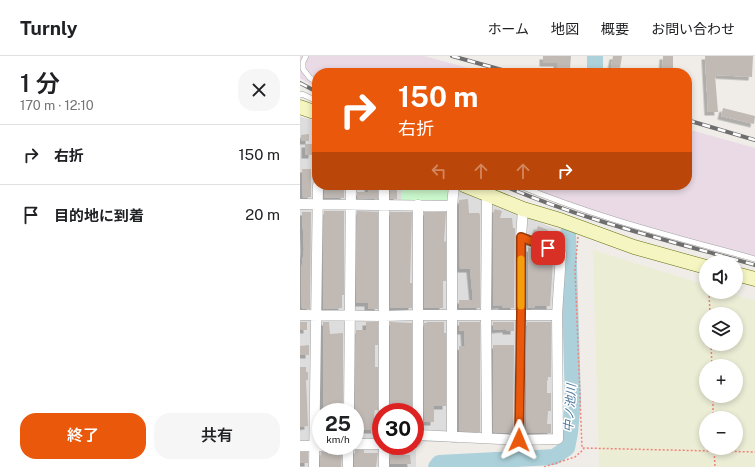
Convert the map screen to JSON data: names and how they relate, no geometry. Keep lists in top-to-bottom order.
{
  "water": ["中ノ池川"],
  "page": {
    "header": "Turnly",
    "nav": [
      "ホーム",
      "地図",
      "概要",
      "お問い合わせ"
    ],
    "heading": ["1 分", "170 m · 12:10"],
    "turn": ["150 m", "右折"],
    "list": [
      {
        "name": "右折",
        "value": "150 m"
      },
      {
        "name": "目的地に到着",
        "value": "20 m"
      }
    ],
    "map_buttons": ["+", "−"],
    "speed": "25 km/h",
    "limit": "30",
    "buttons": ["終了", "共有"]
  }
}
